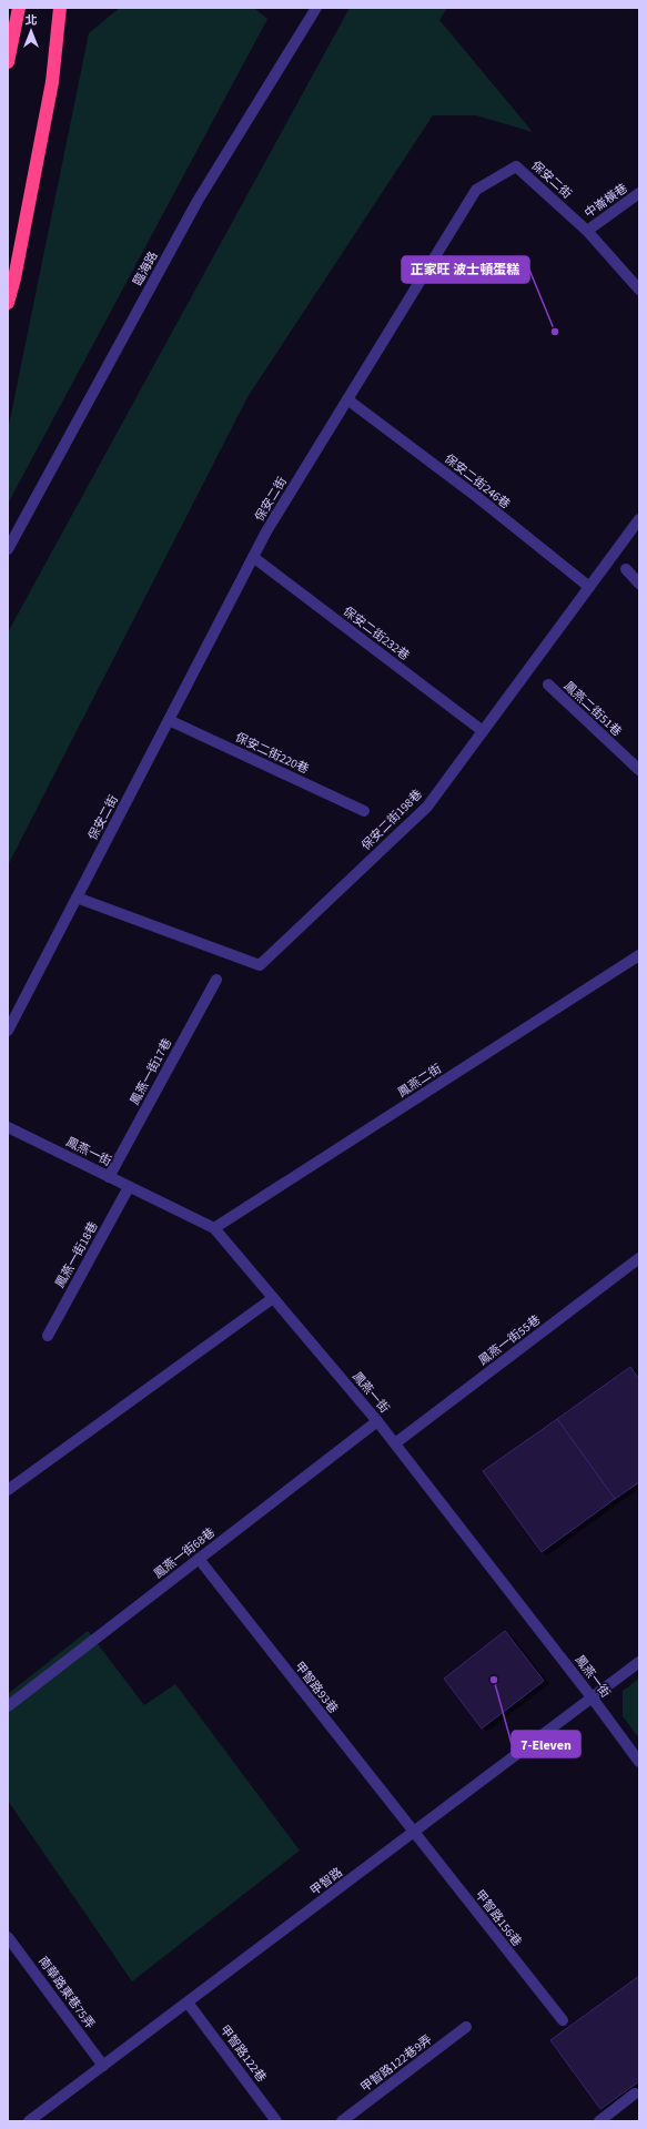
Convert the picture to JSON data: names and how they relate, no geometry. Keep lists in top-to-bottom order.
{
  "streets": {
    "street": [
      "保安二街",
      "中崙橫巷",
      "臨海路",
      "保安二街246巷",
      "保安二街232巷",
      "鳳燕二街51巷",
      "保安二街220巷",
      "保安二街198巷",
      "鳳燕一街17巷",
      "鳳燕二街",
      "鳳燕一街",
      "鳳燕一街18巷",
      "鳳燕一街55巷",
      "鳳燕一街68巷",
      "甲智路93巷",
      "甲智路",
      "甲智路156巷",
      "南華路東巷75弄",
      "甲智路122巷",
      "甲智路122巷9弄"
    ]
  },
  "crossings": [
    ["保安二街", "中崙橫巷"],
    ["保安二街", "保安二街246巷"],
    ["保安二街", "保安二街232巷"],
    ["保安二街", "保安二街220巷"],
    ["保安二街", "保安二街198巷"],
    ["保安二街246巷", "保安二街198巷"],
    ["保安二街232巷", "保安二街198巷"],
    ["鳳燕一街17巷", "鳳燕一街"],
    ["鳳燕二街", "鳳燕一街"],
    ["鳳燕一街", "鳳燕一街18巷"],
    ["鳳燕一街", "鳳燕一街55巷"],
    ["鳳燕一街", "鳳燕一街68巷"],
    ["鳳燕一街", "甲智路"],
    ["鳳燕一街68巷", "甲智路93巷"],
    ["甲智路93巷", "甲智路"],
    ["甲智路93巷", "甲智路156巷"],
    ["甲智路", "甲智路156巷"],
    ["甲智路", "南華路東巷75弄"],
    ["甲智路", "甲智路122巷"]
  ],
  "places": ["正家旺 波士頓蛋糕", "7-Eleven"],
  "north": "top"
}
